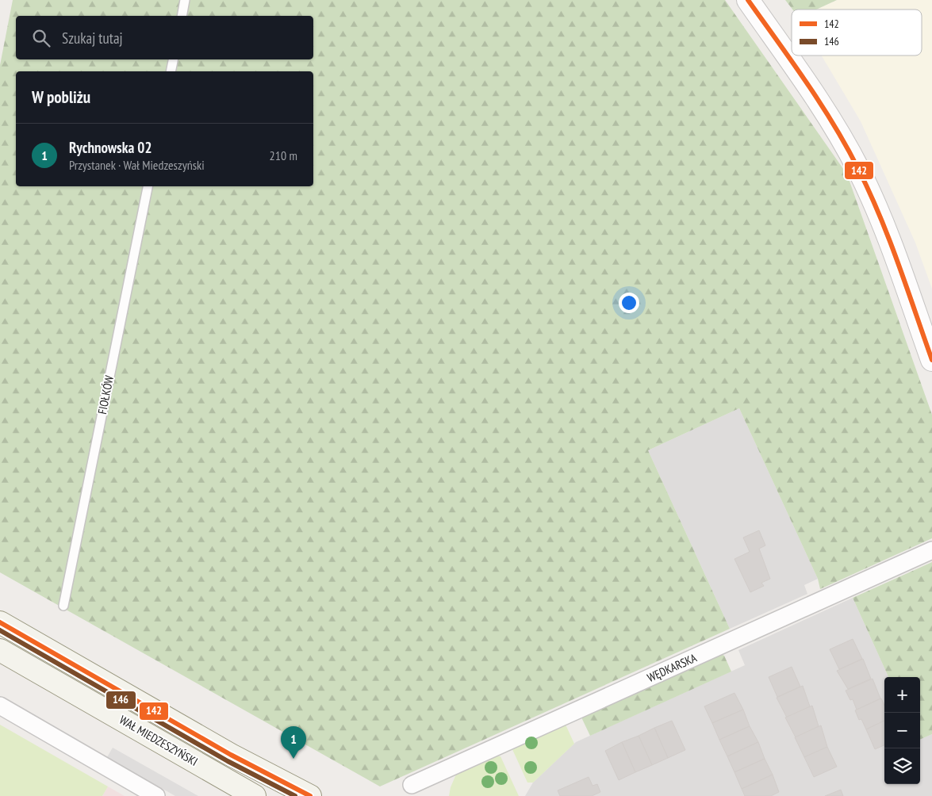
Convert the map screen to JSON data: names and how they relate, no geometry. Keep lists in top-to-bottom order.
{
  "streets": {
    "main road": ["WAŁ MIEDZESZYŃSKI"],
    "street": ["WĘDKARSKA"],
    "lane": ["FIOŁKÓW"]
  },
  "lines": ["transit line 142", "transit line 146"],
  "legend": ["142", "146"],
  "page": {
    "search": "Szukaj tutaj",
    "heading": "W pobliżu",
    "list": [
      {
        "mark": "1",
        "name": "Rychnowska 02",
        "note": "Przystanek · Wał Miedzeszyński",
        "value": "210 m"
      }
    ],
    "map_buttons": ["+", "−"],
    "pins": "1"
  }
}
